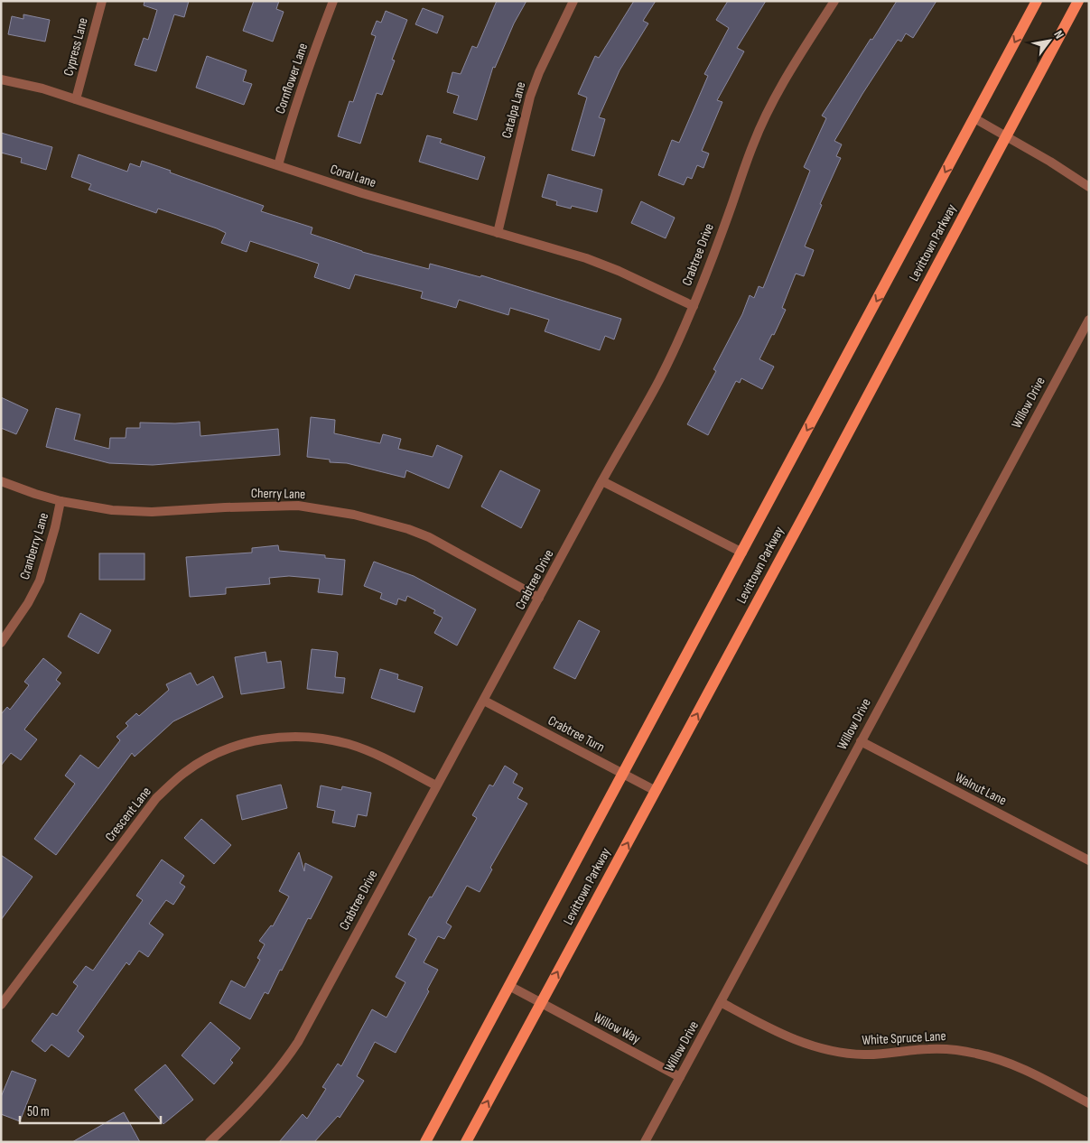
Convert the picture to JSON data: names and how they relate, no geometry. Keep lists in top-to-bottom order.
{
  "streets": {
    "main road": ["Levittown Parkway"],
    "street": [
      "Cypress Lane",
      "Cornflower Lane",
      "Catalpa Lane",
      "Coral Lane",
      "Crabtree Drive",
      "Willow Drive",
      "Cherry Lane",
      "Cranberry Lane",
      "Crabtree Turn",
      "Walnut Lane",
      "Crescent Lane",
      "Willow Way",
      "White Spruce Lane"
    ]
  },
  "crossings": [
    ["Cypress Lane", "Coral Lane"],
    ["Cornflower Lane", "Coral Lane"],
    ["Catalpa Lane", "Coral Lane"],
    ["Coral Lane", "Crabtree Drive"],
    ["Levittown Parkway", "Crabtree Turn"],
    ["Levittown Parkway", "Willow Way"],
    ["Crabtree Drive", "Cherry Lane"],
    ["Crabtree Drive", "Crabtree Turn"],
    ["Crabtree Drive", "Crescent Lane"],
    ["Willow Drive", "Walnut Lane"],
    ["Willow Drive", "Willow Way"],
    ["Willow Drive", "White Spruce Lane"],
    ["Cherry Lane", "Cranberry Lane"]
  ],
  "scale_bar": "50 m",
  "north": "top right"
}
